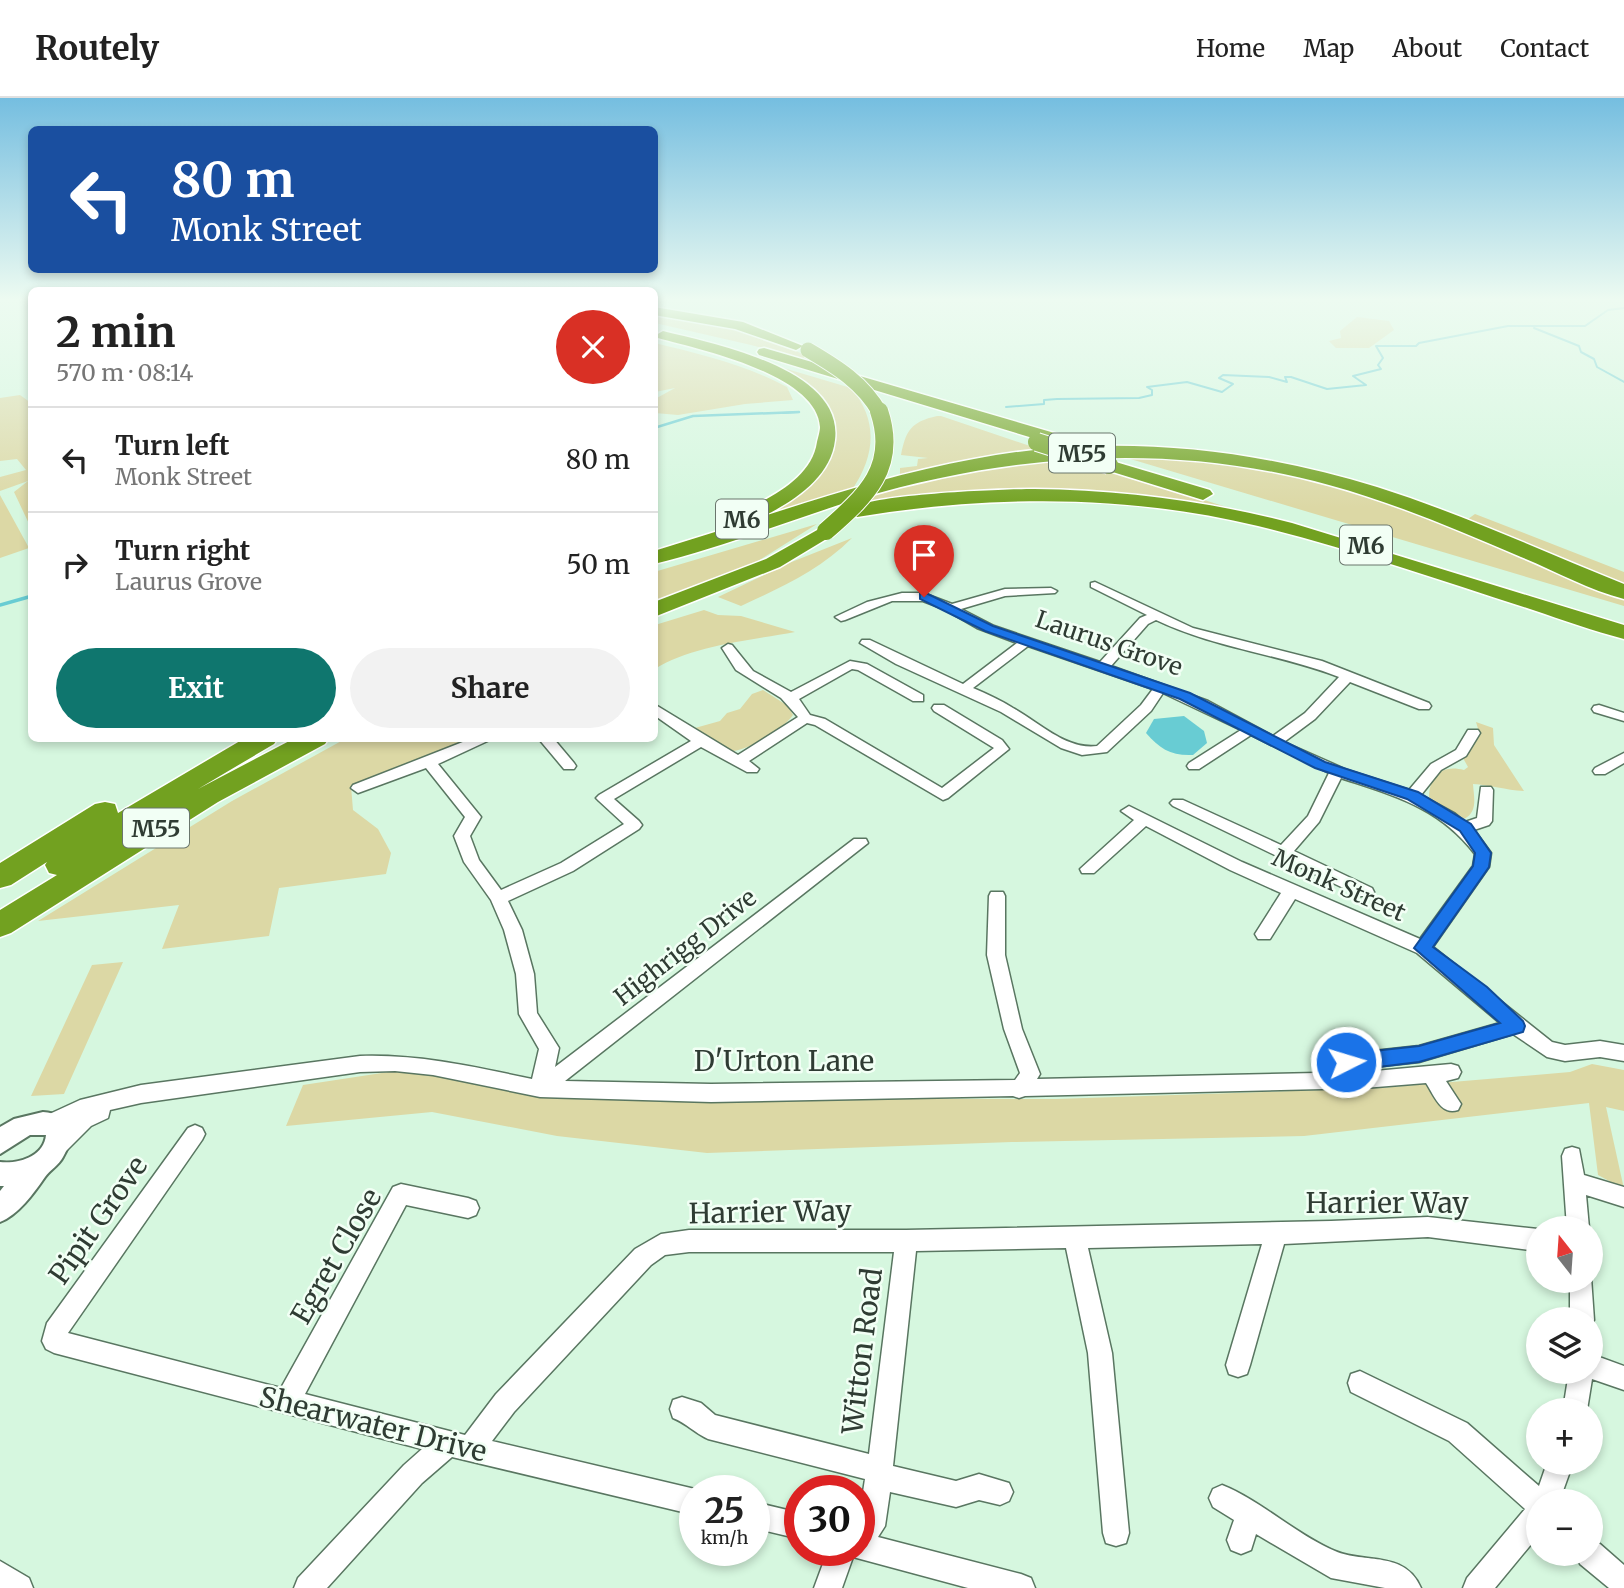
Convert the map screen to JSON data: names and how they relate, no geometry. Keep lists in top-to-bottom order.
{
  "streets": {
    "highway": ["M55", "M6"],
    "street": [
      "Laurus Grove",
      "Monk Street",
      "Highrigg Drive",
      "D'Urton Lane",
      "Harrier Way",
      "Pipit Grove",
      "Egret Close",
      "Witton Road",
      "Shearwater Drive"
    ]
  },
  "crossings": [
    ["Laurus Grove", "Monk Street"],
    ["Highrigg Drive", "D'Urton Lane"],
    ["Harrier Way", "Witton Road"],
    ["Harrier Way", "Shearwater Drive"],
    ["Pipit Grove", "Shearwater Drive"],
    ["Egret Close", "Shearwater Drive"]
  ],
  "north": "top",
  "page": {
    "header": "Routely",
    "nav": [
      "Home",
      "Map",
      "About",
      "Contact"
    ],
    "turn": ["80 m", "Monk Street"],
    "heading": ["2 min", "570 m · 08:14"],
    "list": [
      {
        "name": "Turn left",
        "note": "Monk Street",
        "value": "80 m"
      },
      {
        "name": "Turn right",
        "note": "Laurus Grove",
        "value": "50 m"
      }
    ],
    "buttons": ["Exit", "Share"],
    "map_buttons": ["+", "−"],
    "speed": "25 km/h",
    "limit": "30"
  }
}
